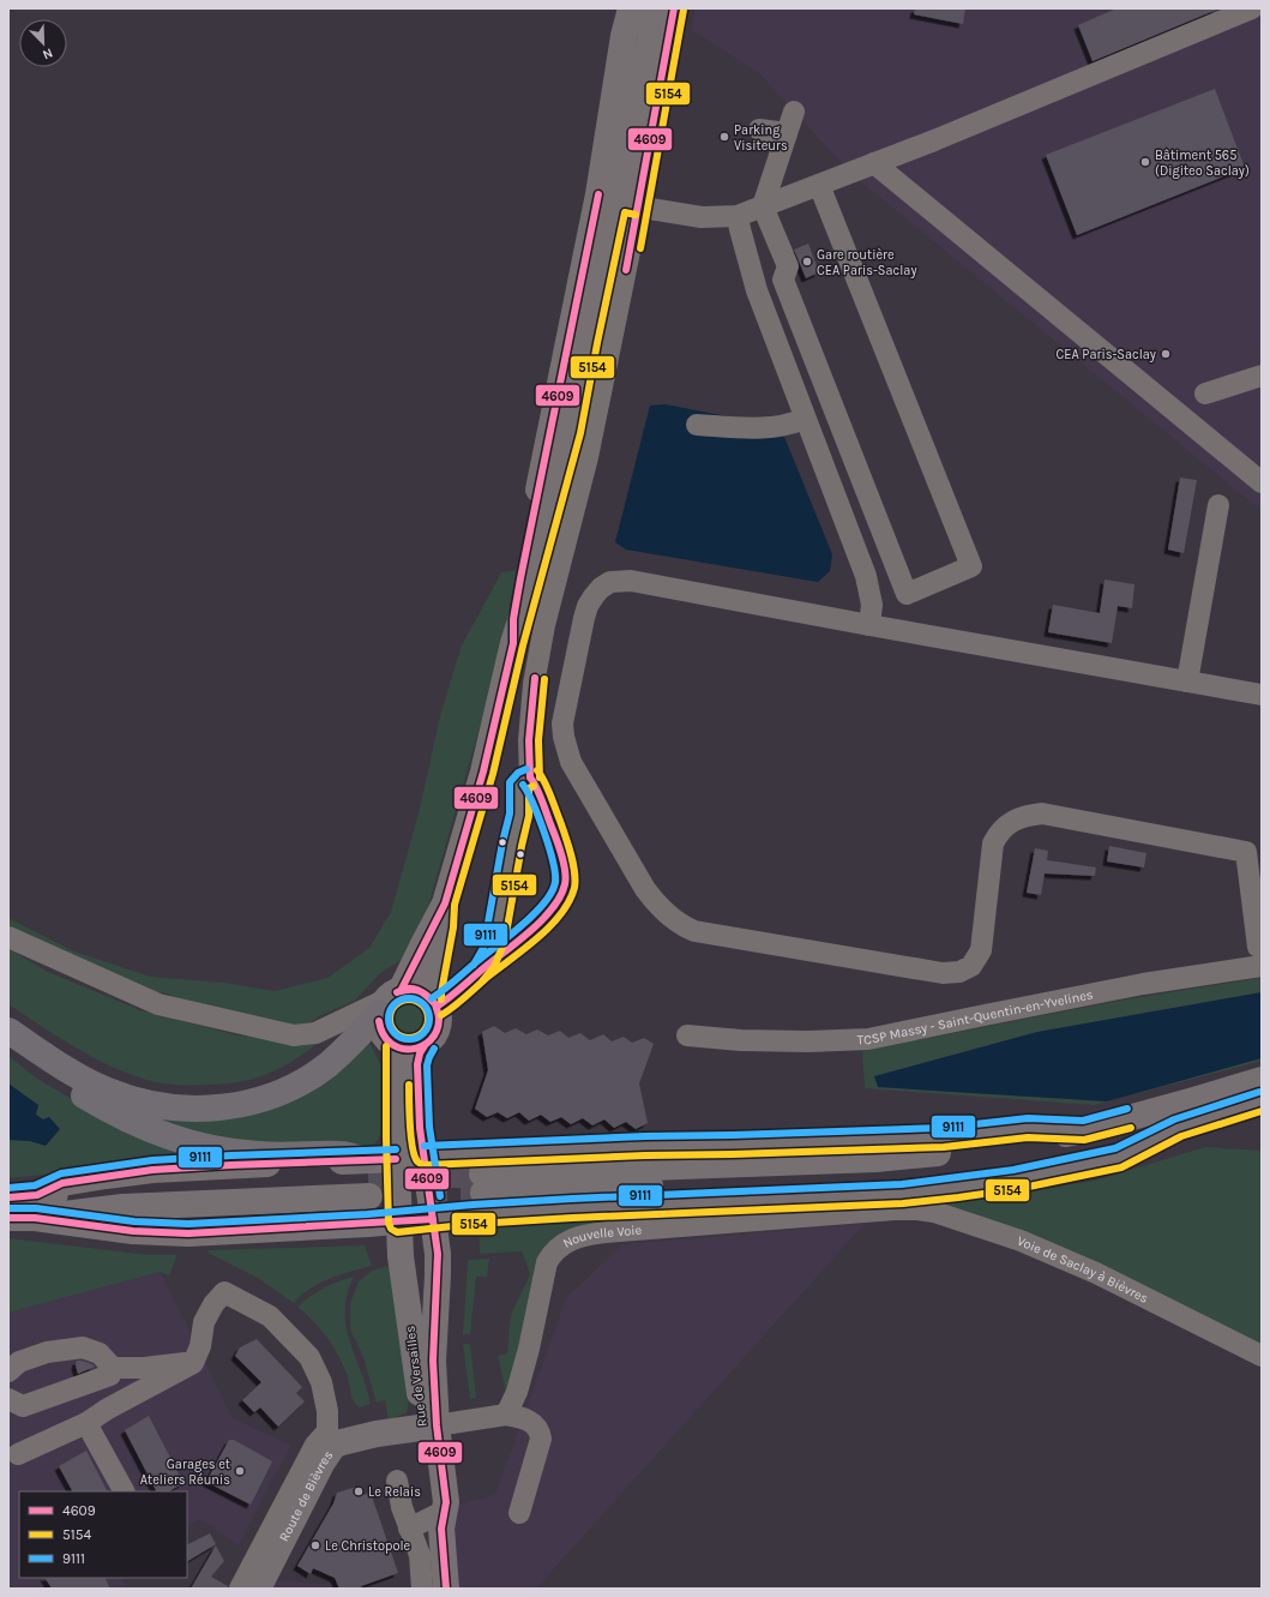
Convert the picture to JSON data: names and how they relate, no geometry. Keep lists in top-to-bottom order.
{
  "streets": {
    "main road": ["Rue de Versailles", "Route de Bièvres"],
    "street": ["TCSP Massy - Saint-Quentin-en-Yvelines", "Nouvelle Voie", "Voie de Saclay à Bièvres"]
  },
  "crossings": [
    ["Nouvelle Voie", "Voie de Saclay à Bièvres"],
    ["Rue de Versailles", "Route de Bièvres"]
  ],
  "places": [
    "Parking Visiteurs",
    "Bâtiment 565 (Digiteo Saclay)",
    "Gare routière CEA Paris-Saclay",
    "CEA Paris-Saclay",
    "Garages et Ateliers Réunis",
    "Le Relais",
    "Le Christopole"
  ],
  "lines": ["transit line 4609", "transit line 5154", "transit line 9111"],
  "legend": ["4609", "5154", "9111"],
  "north": "bottom right"
}
